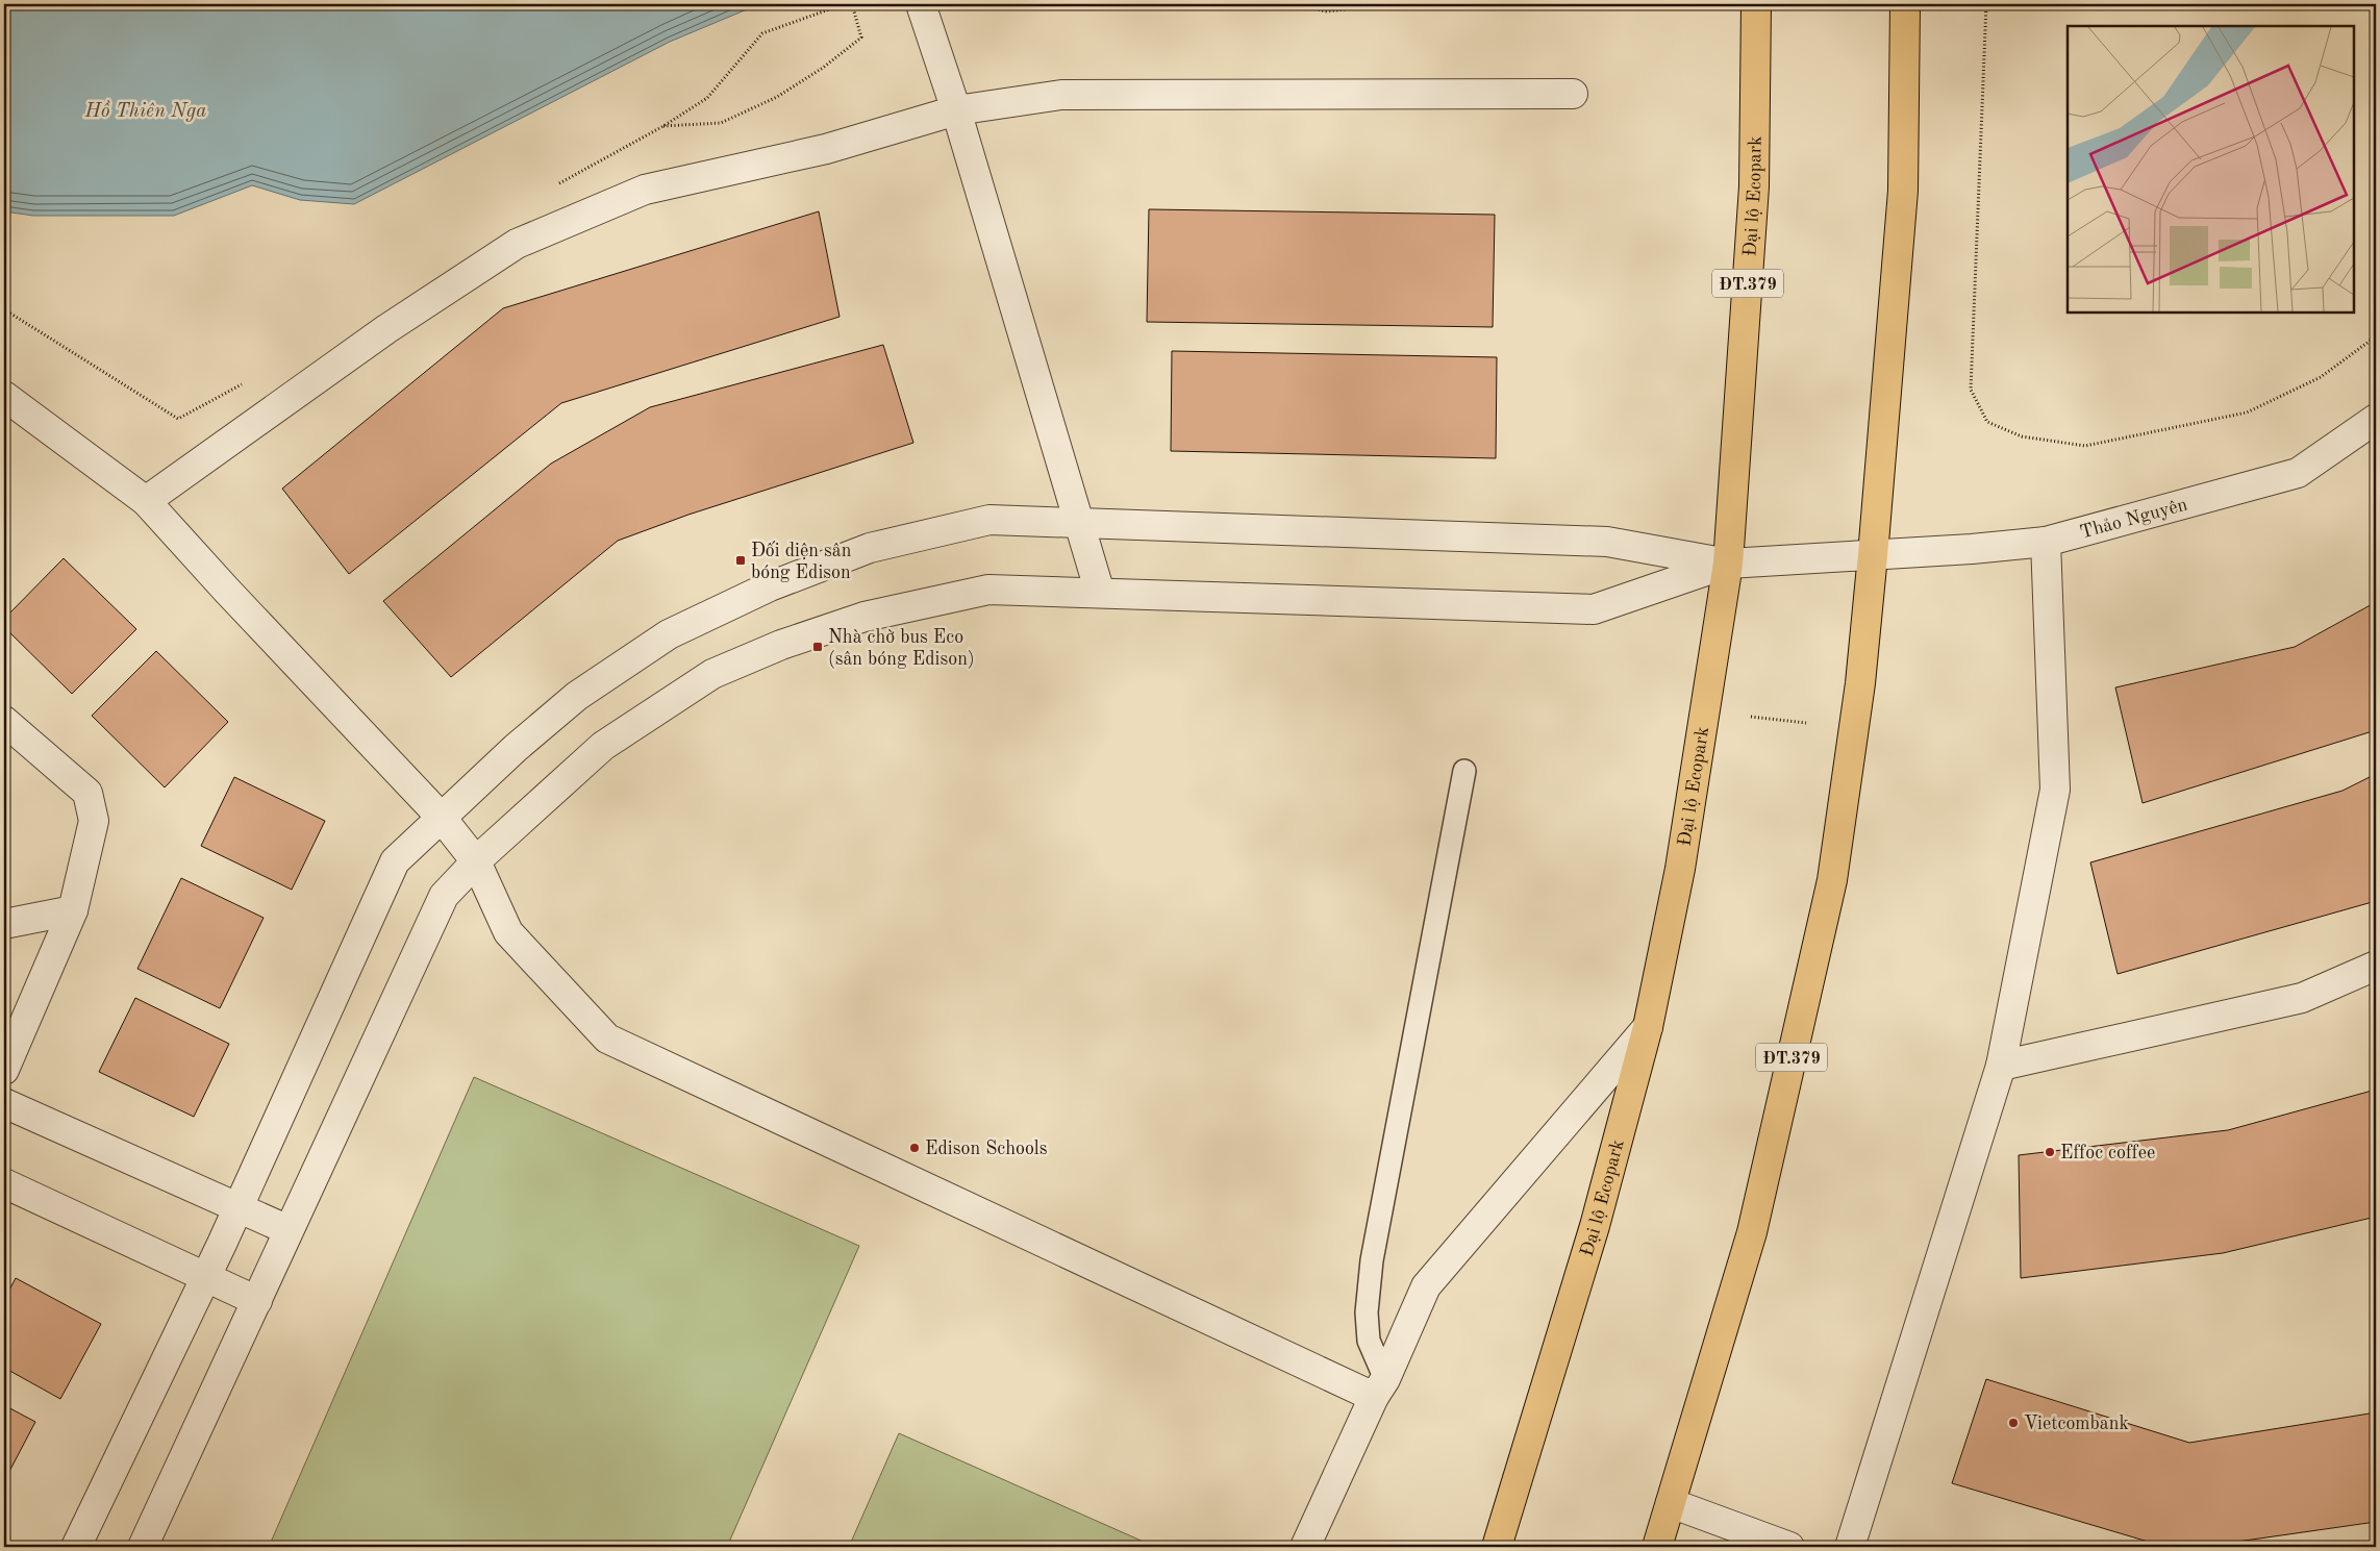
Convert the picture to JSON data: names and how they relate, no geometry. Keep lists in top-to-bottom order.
{
  "streets": {
    "highway": ["Đại lộ Ecopark", "ĐT.379"],
    "street": ["Thảo Nguyên"]
  },
  "crossings": [
    ["Đại lộ Ecopark", "Thảo Nguyên"],
    ["ĐT.379", "Thảo Nguyên"]
  ],
  "water": ["Hồ Thiên Nga"],
  "places": {
    "transit": ["Đối diện sân bóng Edison", "Nhà chờ bus Eco (sân bóng Edison)"],
    "other": ["Edison Schools", "Effoc coffee", "Vietcombank"]
  }
}
